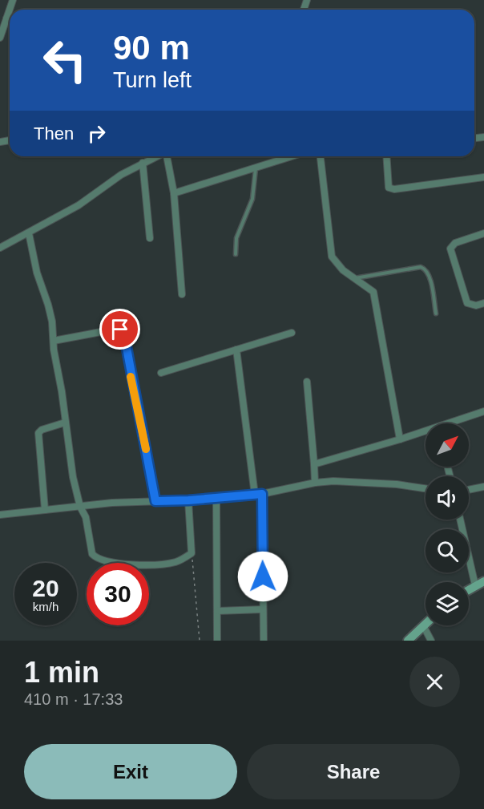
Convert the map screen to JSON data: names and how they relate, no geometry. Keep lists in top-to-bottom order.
{
  "north": "top right",
  "page": {
    "turn": ["90 m", "Turn left"],
    "then": "Then",
    "speed": "20 km/h",
    "limit": "30",
    "heading": ["1 min", "410 m · 17:33"],
    "buttons": ["Exit", "Share"]
  }
}
